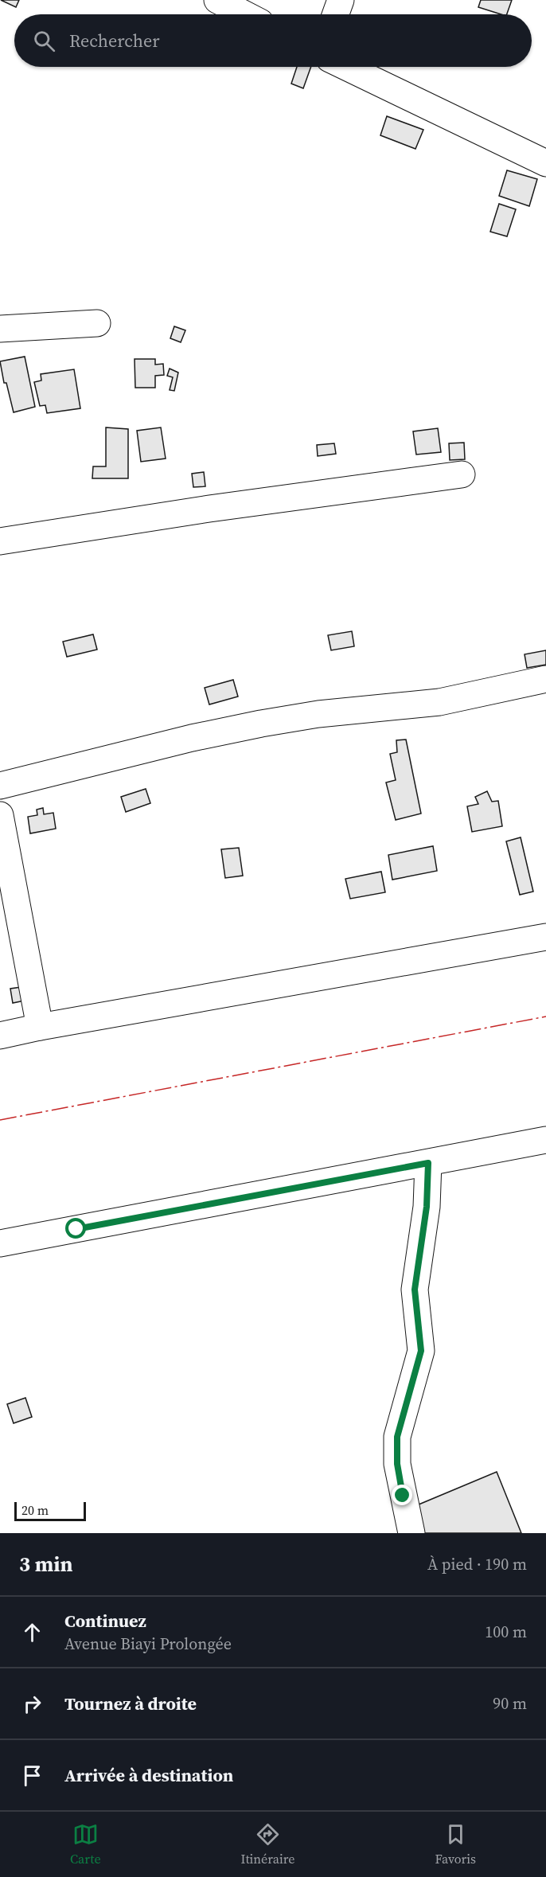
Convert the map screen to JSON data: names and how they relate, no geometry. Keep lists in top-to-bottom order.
{
  "scale_bar": "20 m",
  "page": {
    "search": "Rechercher",
    "scale": "20 m",
    "heading": ["3 min", "À pied · 190 m"],
    "list": [
      ["Continuez", "Avenue Biayi Prolongée", "100 m"],
      ["Tournez à droite", "90 m"],
      "Arrivée à destination"
    ],
    "nav": ["Carte", "Itinéraire", "Favoris"]
  }
}
